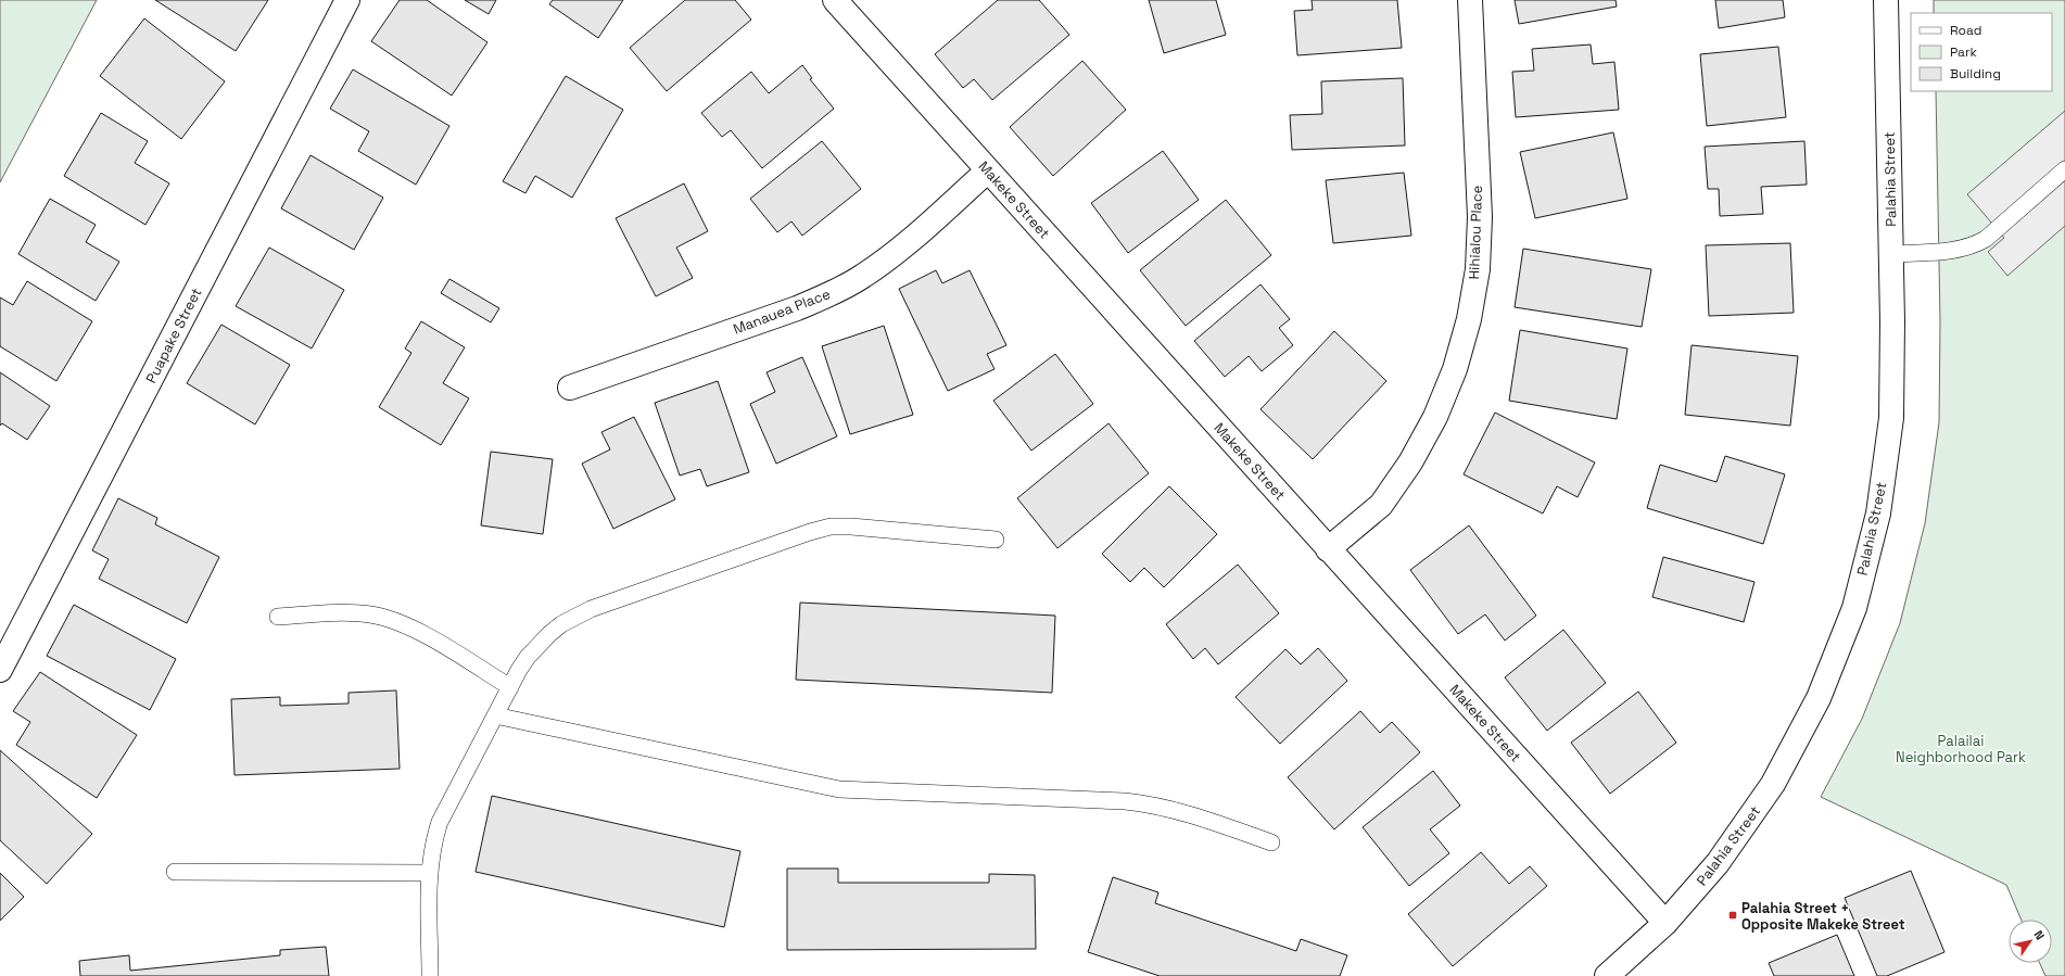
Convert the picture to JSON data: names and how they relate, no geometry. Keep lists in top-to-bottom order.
{
  "streets": {
    "street": [
      "Palahia Street",
      "Makeke Street",
      "Hihialou Place",
      "Manauea Place",
      "Puapake Street"
    ]
  },
  "crossings": [
    ["Palahia Street", "Makeke Street"],
    ["Makeke Street", "Hihialou Place"],
    ["Makeke Street", "Manauea Place"]
  ],
  "parks": ["Palailai Neighborhood Park"],
  "places": {
    "transit": ["Palahia Street + Opposite Makeke Street"]
  },
  "legend": ["Road", "Park", "Building"],
  "north": "top right"
}
